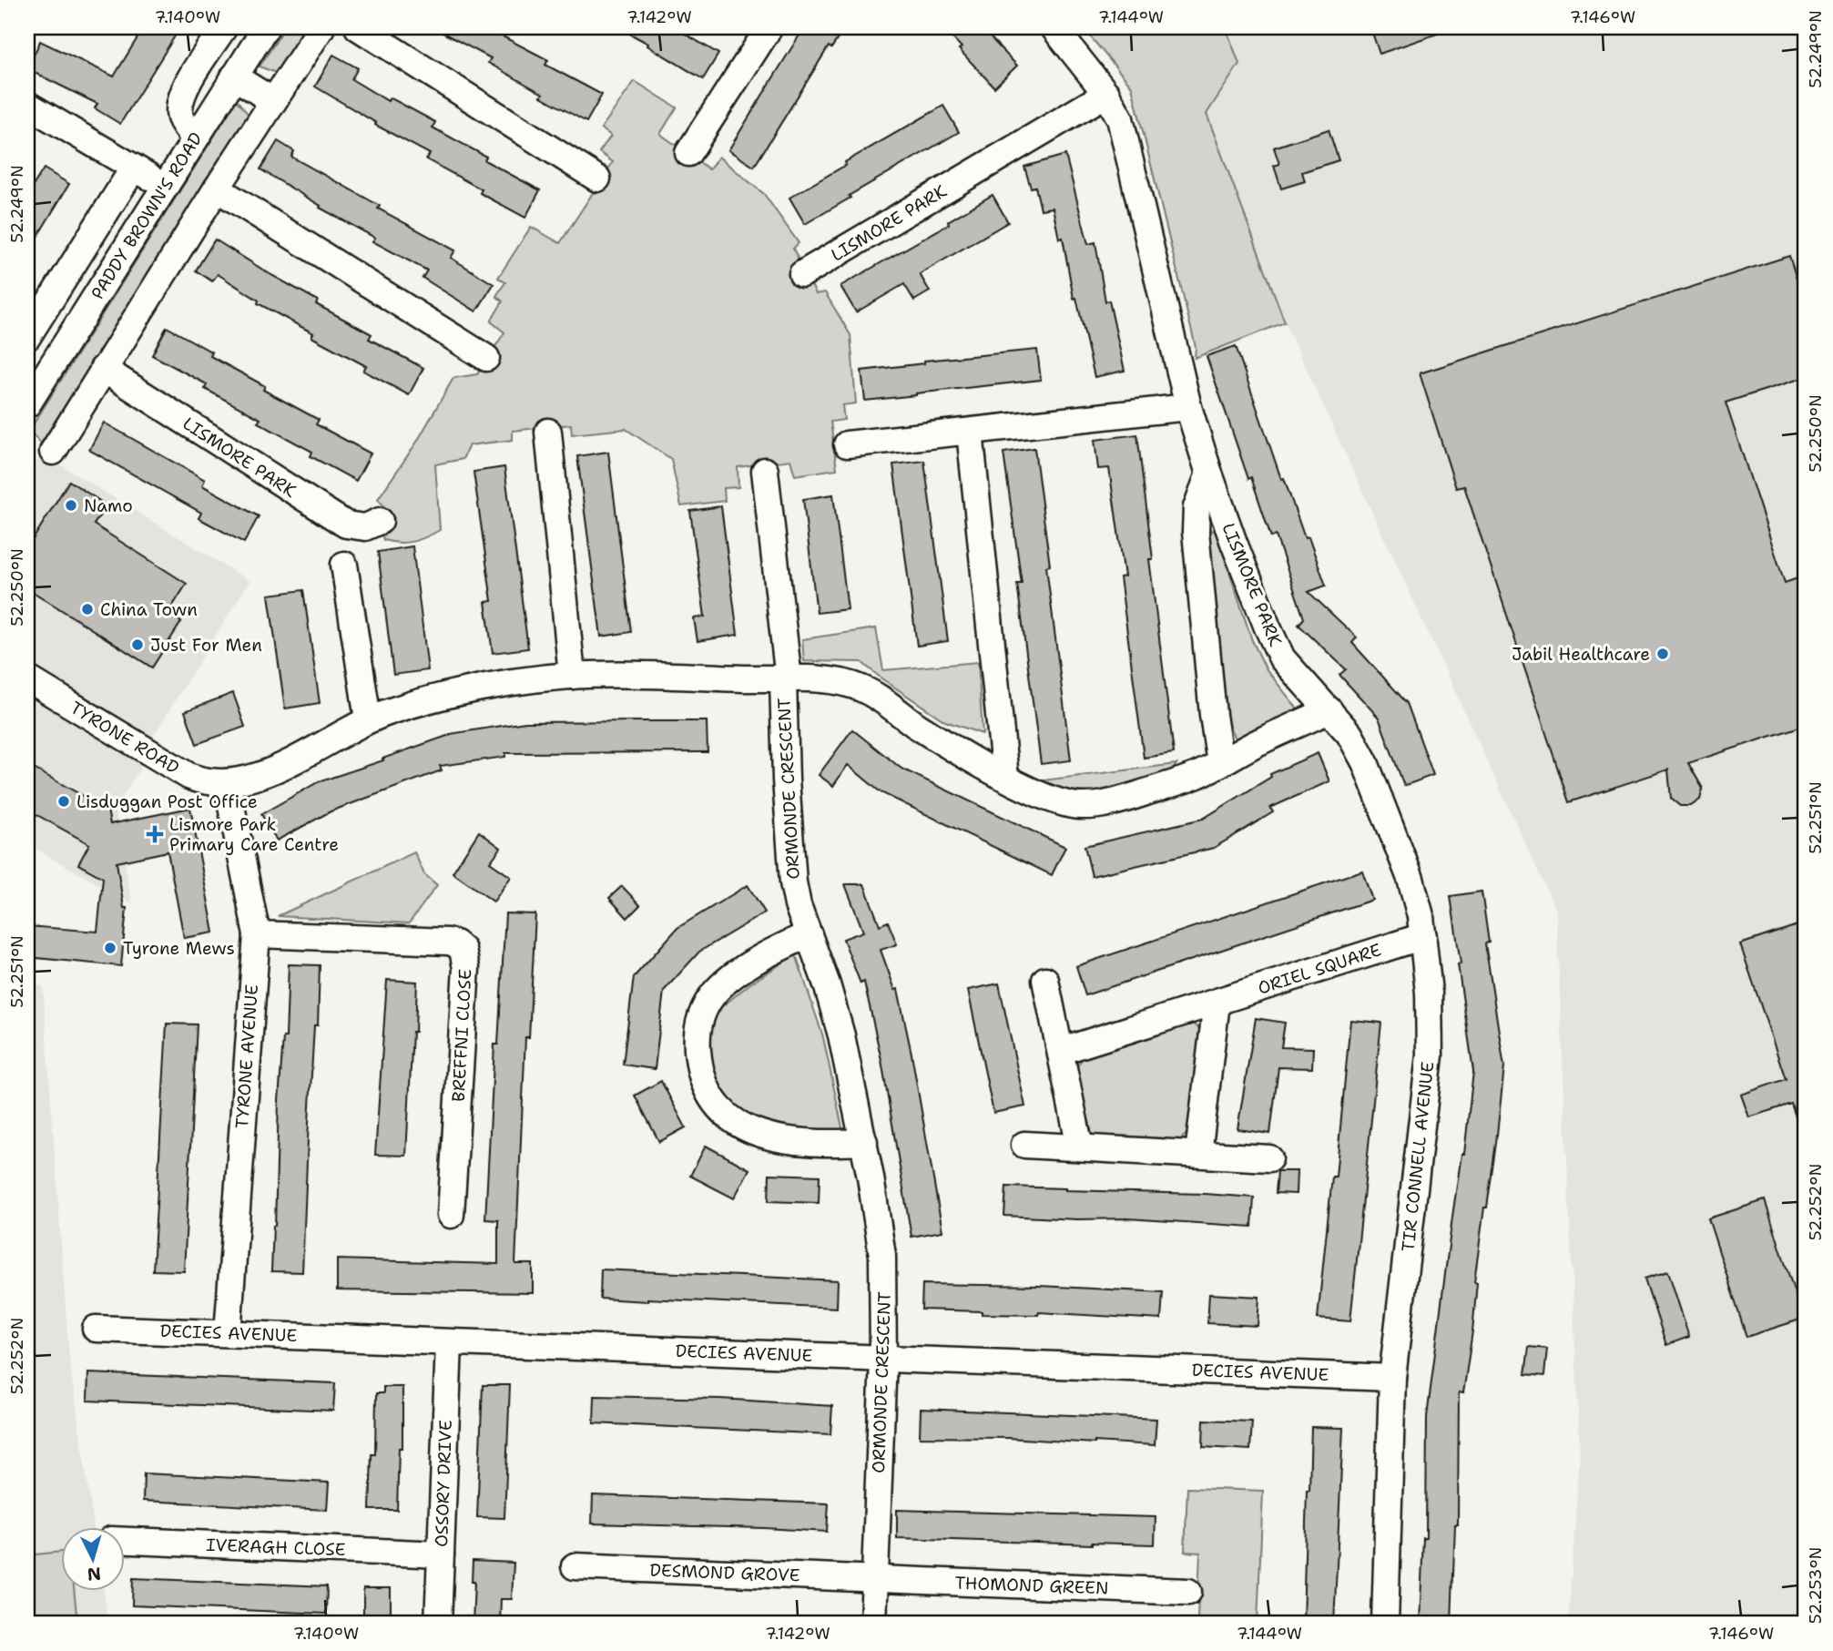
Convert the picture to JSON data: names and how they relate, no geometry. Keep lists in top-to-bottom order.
{
  "streets": {
    "street": [
      "PADDY BROWN'S ROAD",
      "LISMORE PARK",
      "TYRONE ROAD",
      "ORMONDE CRESCENT",
      "ORIEL SQUARE",
      "BREFFNI CLOSE",
      "TYRONE AVENUE",
      "TIR CONNELL AVENUE",
      "DECIES AVENUE",
      "OSSORY DRIVE",
      "IVERAGH CLOSE",
      "DESMOND GROVE",
      "THOMOND GREEN"
    ]
  },
  "crossings": [
    ["LISMORE PARK", "TIR CONNELL AVENUE"],
    ["TYRONE ROAD", "TYRONE AVENUE"],
    ["ORMONDE CRESCENT", "DECIES AVENUE"],
    ["ORMONDE CRESCENT", "DESMOND GROVE"],
    ["ORMONDE CRESCENT", "THOMOND GREEN"],
    ["ORIEL SQUARE", "TIR CONNELL AVENUE"],
    ["BREFFNI CLOSE", "TYRONE AVENUE"],
    ["TYRONE AVENUE", "DECIES AVENUE"],
    ["TIR CONNELL AVENUE", "DECIES AVENUE"],
    ["DECIES AVENUE", "OSSORY DRIVE"],
    ["OSSORY DRIVE", "IVERAGH CLOSE"],
    ["DESMOND GROVE", "THOMOND GREEN"]
  ],
  "places": {
    "other": [
      "Namo",
      "China Town",
      "Just For Men",
      "Jabil Healthcare",
      "Lisduggan Post Office",
      "Tyrone Mews"
    ],
    "health": ["Lismore Park Primary Care Centre"]
  },
  "north": "bottom",
  "coordinates": [
    "7.140°W",
    "7.142°W",
    "7.144°W",
    "7.146°W",
    "52.249°N",
    "52.250°N",
    "52.251°N",
    "52.252°N",
    "52.253°N"
  ]
}
